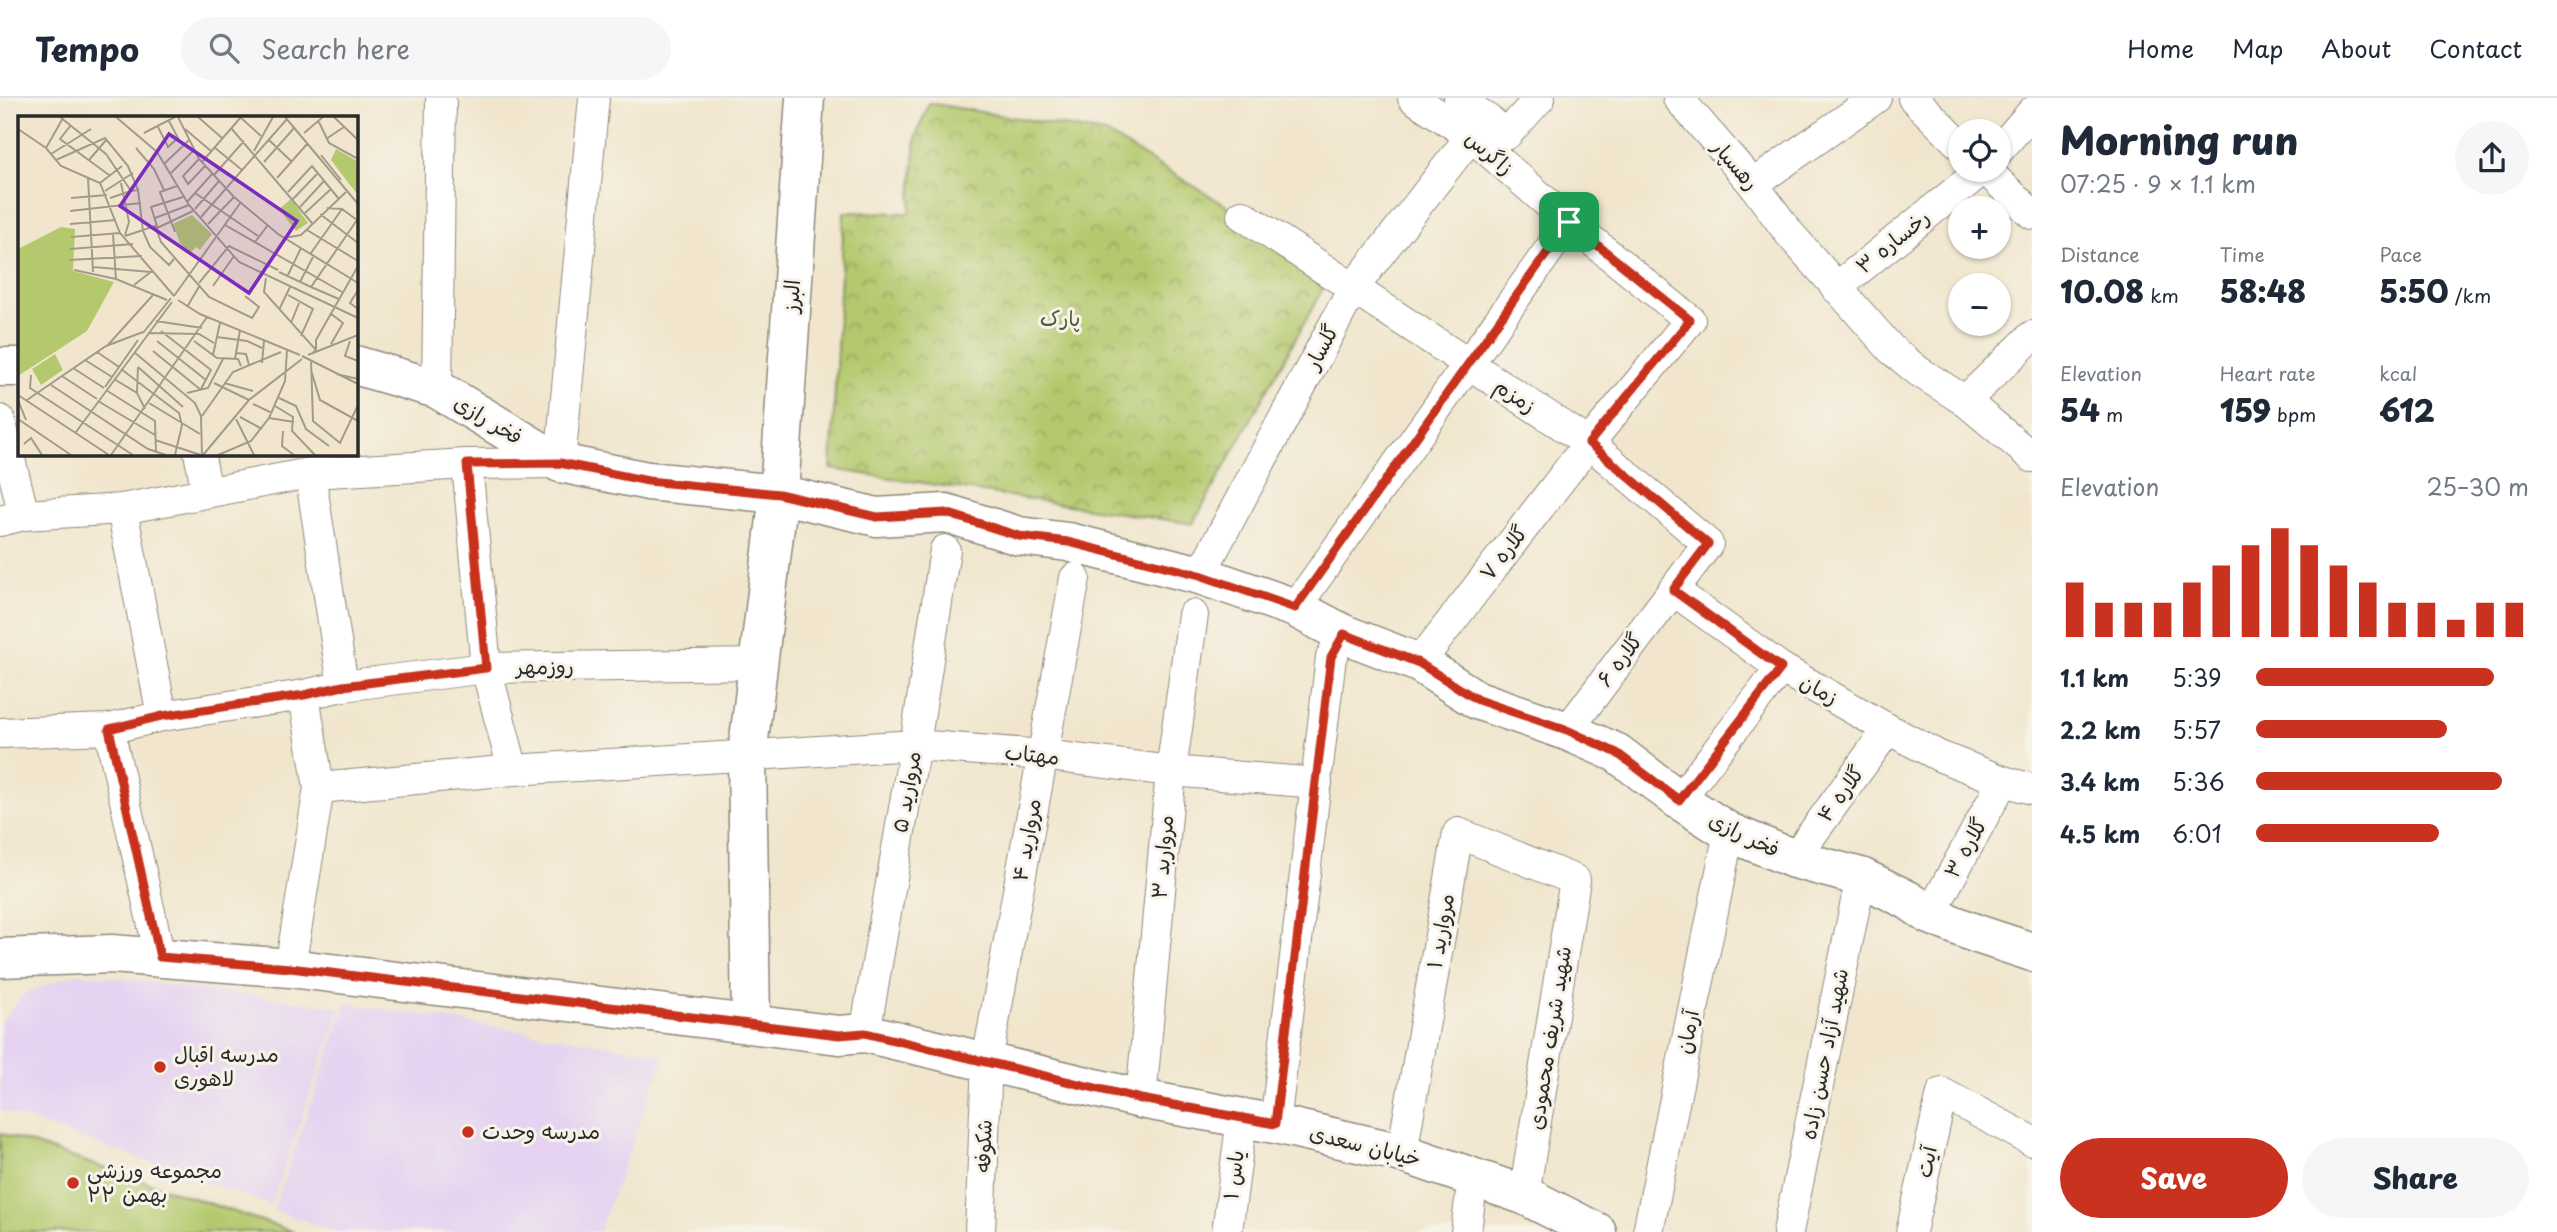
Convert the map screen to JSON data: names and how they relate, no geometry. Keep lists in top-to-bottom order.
{
  "streets": {
    "street": [
      "زاگرس",
      "رهسپار",
      "رخساره ۳",
      "البرز",
      "گلسار",
      "زمزم",
      "فخر رازی",
      "گلاره ۷",
      "گلاره ۶",
      "روزمهر",
      "زمان",
      "مهتاب",
      "مروارید ۵",
      "گلاره ۴",
      "مروارید ۴",
      "گلاره ۳",
      "مرواربد ۳",
      "مروارید ۱",
      "آرمان",
      "شهید شریف محمودی",
      "شهید آزاد حسن زاده",
      "شکوفه",
      "خیابان سعدی",
      "آیت",
      "یاس ۱"
    ]
  },
  "crossings": [
    ["زاگرس", "گلسار"],
    ["زاگرس", "گلاره ۷"],
    ["رهسپار", "رخساره ۳"],
    ["البرز", "فخر رازی"],
    ["البرز", "روزمهر"],
    ["البرز", "مهتاب"],
    ["البرز", "خیابان سعدی"],
    ["گلسار", "زمزم"],
    ["گلسار", "فخر رازی"],
    ["زمزم", "گلاره ۷"],
    ["زمزم", "گلاره ۶"],
    ["زمزم", "زمان"],
    ["فخر رازی", "گلاره ۷"],
    ["فخر رازی", "گلاره ۶"],
    ["فخر رازی", "گلاره ۴"],
    ["فخر رازی", "گلاره ۳"],
    ["فخر رازی", "آرمان"],
    ["فخر رازی", "شهید آزاد حسن زاده"],
    ["فخر رازی", "یاس ۱"],
    ["گلاره ۶", "زمان"],
    ["زمان", "گلاره ۴"],
    ["زمان", "گلاره ۳"],
    ["مهتاب", "مروارید ۵"],
    ["مهتاب", "مروارید ۴"],
    ["مهتاب", "مرواربد ۳"],
    ["مهتاب", "یاس ۱"],
    ["مروارید ۵", "خیابان سعدی"],
    ["مروارید ۴", "شکوفه"],
    ["مروارید ۴", "خیابان سعدی"],
    ["مرواربد ۳", "خیابان سعدی"],
    ["مروارید ۱", "شهید شریف محمودی"],
    ["مروارید ۱", "خیابان سعدی"],
    ["شهید شریف محمودی", "خیابان سعدی"],
    ["شکوفه", "خیابان سعدی"],
    ["خیابان سعدی", "یاس ۱"]
  ],
  "parks": ["پارک"],
  "places": ["مدرسه اقبال لاهوری", "مدرسه وحدت", "مجموعه ورزشی ۲۲ بهمن"],
  "page": {
    "header": "Tempo",
    "search": "Search here",
    "nav": [
      "Home",
      "Map",
      "About",
      "Contact"
    ],
    "heading": ["Morning run", "07:25 · 9 × 1.1 km"],
    "map_buttons": ["+", "−"],
    "stats": [
      ["Distance", "10.08 km"],
      ["Time", "58:48"],
      ["Pace", "5:50 /km"],
      ["Elevation", "54 m"],
      ["Heart rate", "159 bpm"],
      ["kcal", "612"]
    ],
    "chart": ["Elevation", "25–30 m"],
    "list": [
      {
        "name": "1.1 km",
        "note": "5:39"
      },
      {
        "name": "2.2 km",
        "note": "5:57"
      },
      {
        "name": "3.4 km",
        "note": "5:36"
      },
      {
        "name": "4.5 km",
        "note": "6:01"
      }
    ],
    "buttons": ["Save", "Share"]
  }
}
